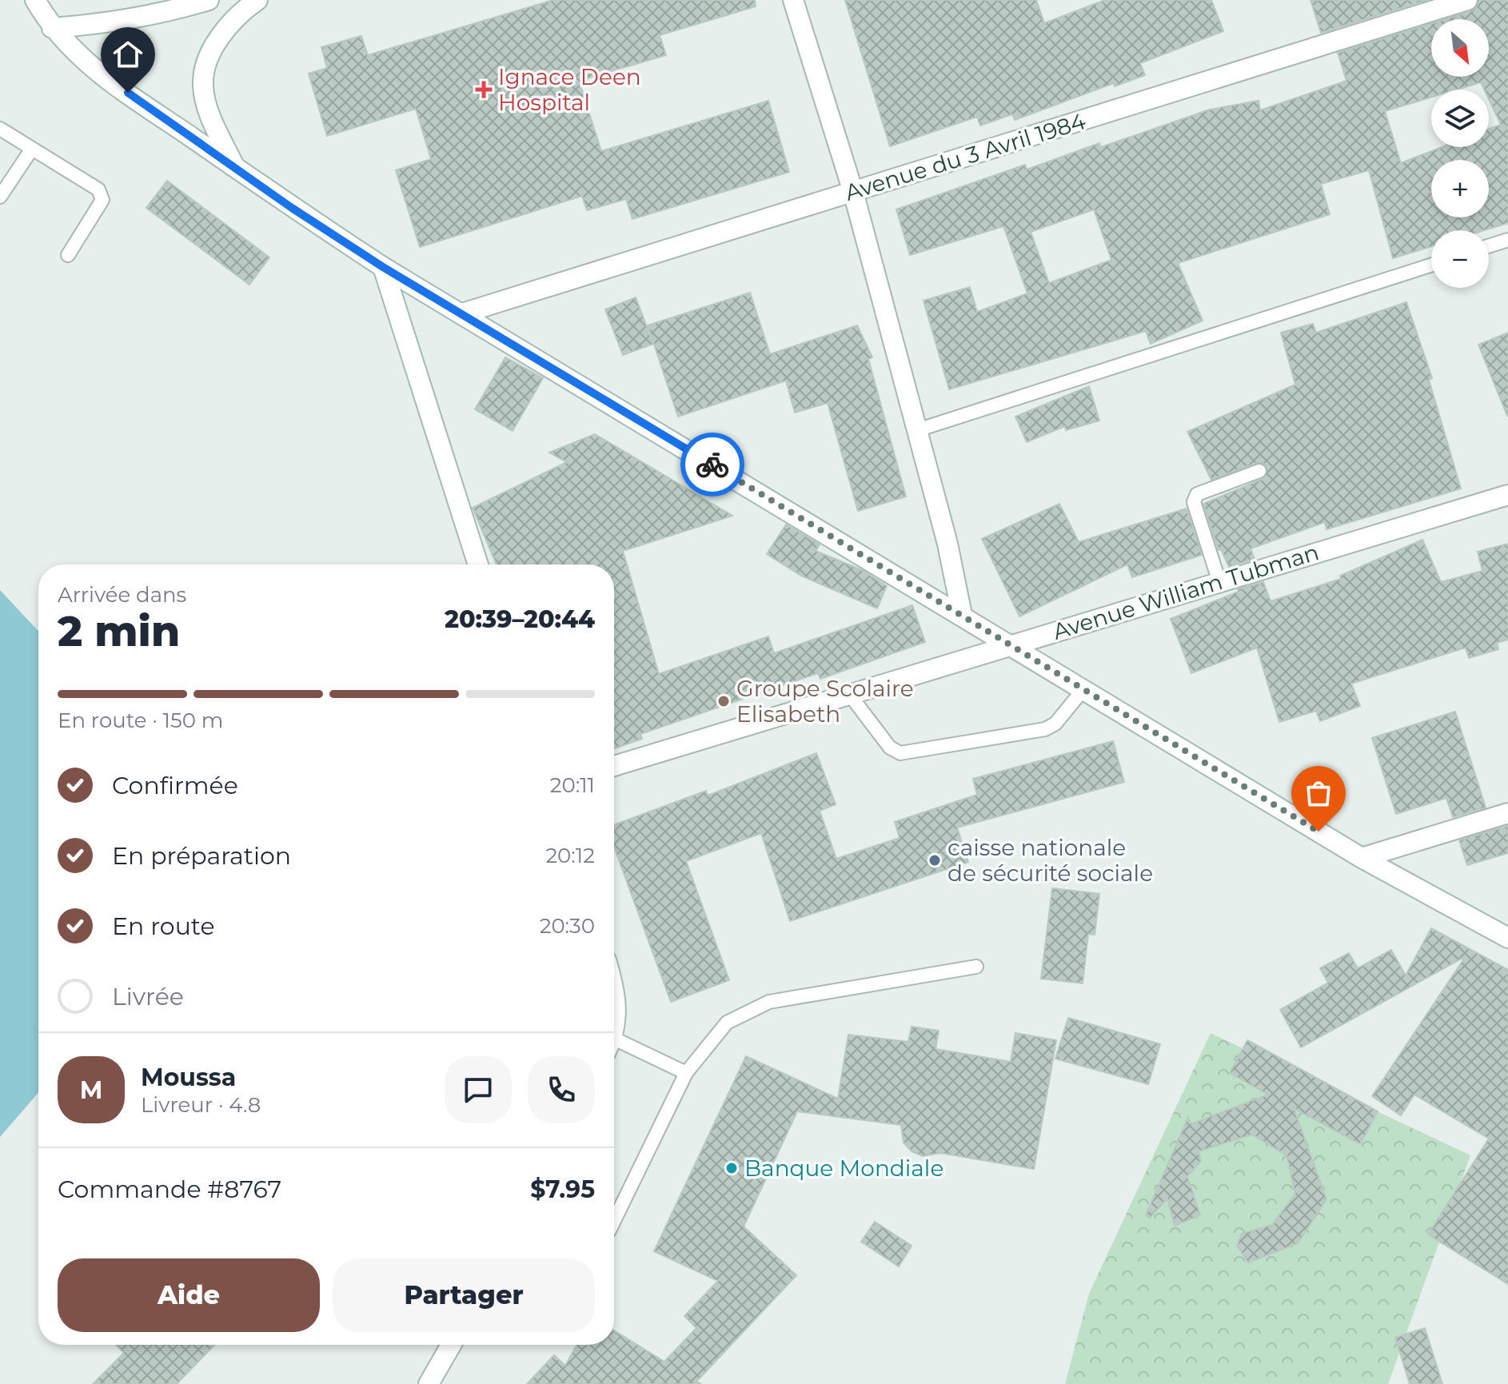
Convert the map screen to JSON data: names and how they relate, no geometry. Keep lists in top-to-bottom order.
{
  "streets": {
    "street": ["Avenue du 3 Avril 1984", "Avenue William Tubman"]
  },
  "places": {
    "health": ["Ignace Deen Hospital"],
    "other": ["Groupe Scolaire Elisabeth", "caisse nationale de sécurité sociale", "Banque Mondiale"]
  },
  "north": "bottom right",
  "page": {
    "map_buttons": ["+", "−"],
    "heading": ["2 min", "Arrivée dans", "20:39–20:44"],
    "panel": [
      "Moussa",
      "Livreur · 4.8",
      "Commande #8767",
      "$7.95"
    ],
    "bar": "En route · 150 m",
    "list": [
      ["Confirmée", "20:11"],
      ["En préparation", "20:12"],
      ["En route", "20:30"],
      "Livrée"
    ],
    "round": "M",
    "buttons": ["Aide", "Partager"]
  }
}
